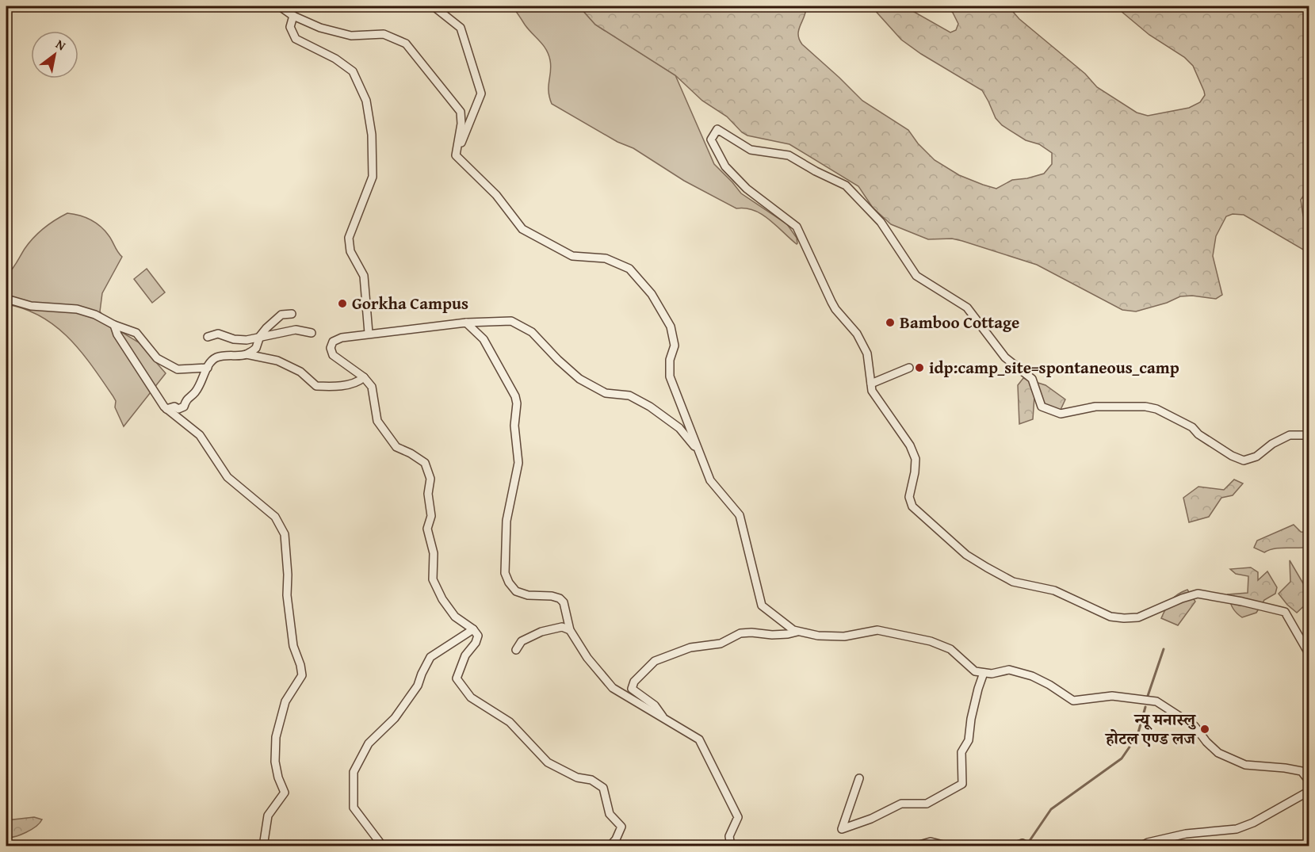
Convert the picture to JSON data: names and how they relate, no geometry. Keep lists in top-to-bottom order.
{
  "places": [
    "Gorkha Campus",
    "Bamboo Cottage",
    "idp:camp_site=spontaneous_camp",
    "न्यू मनास्लु होटल एण्ड लज"
  ],
  "north": "top right"
}
